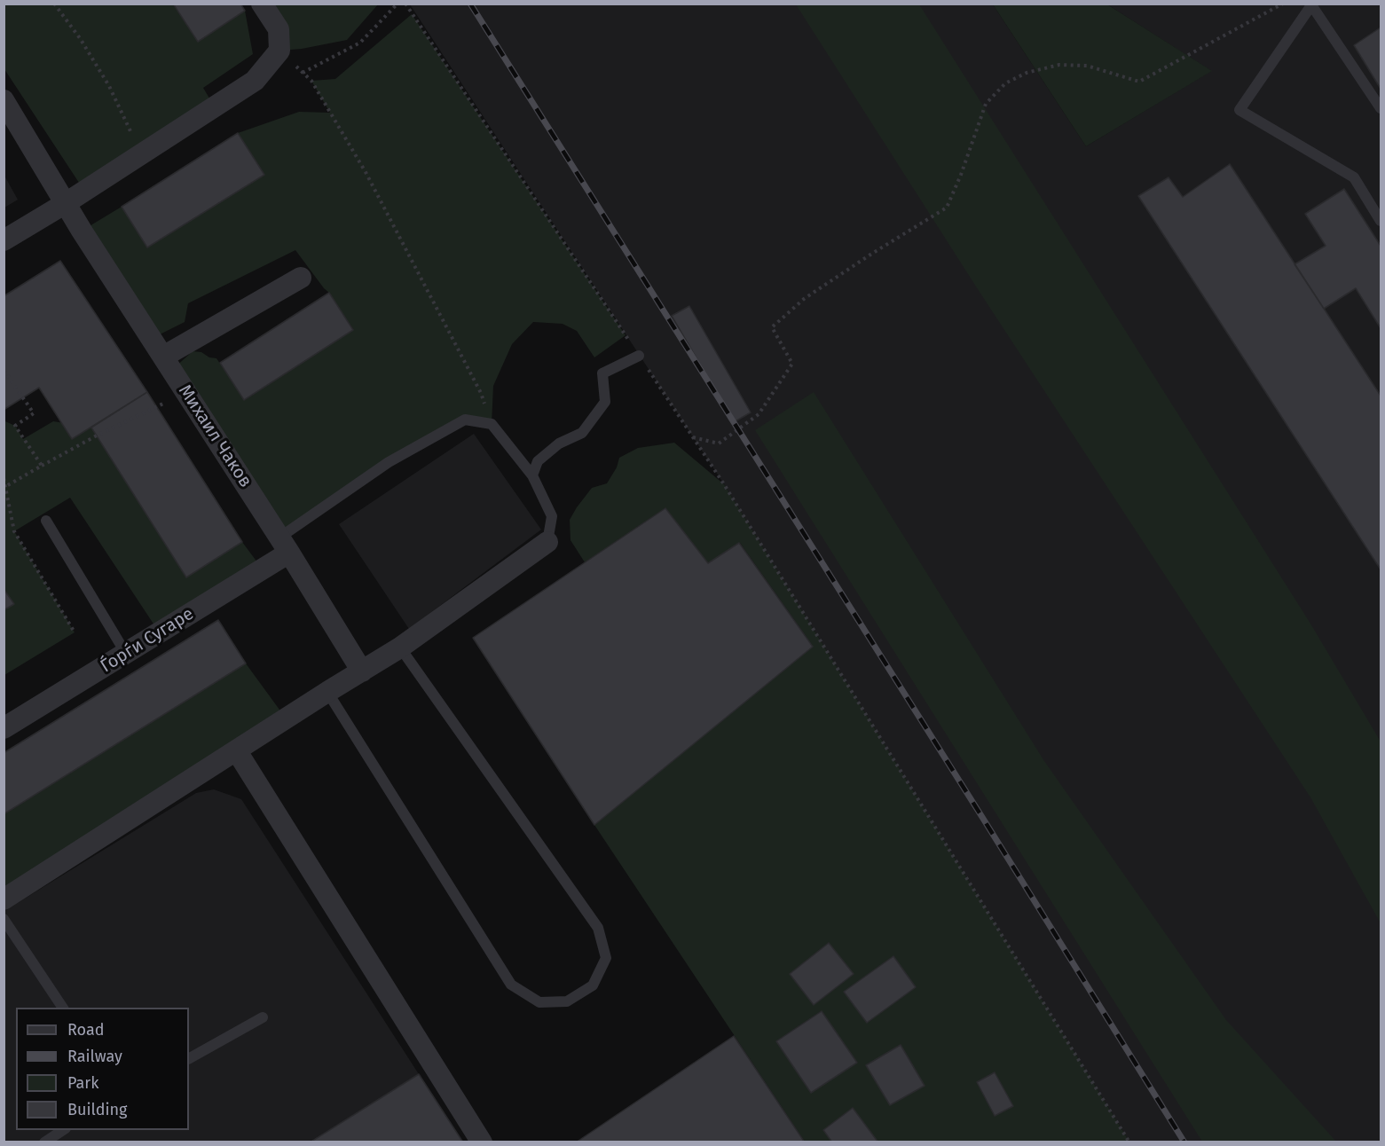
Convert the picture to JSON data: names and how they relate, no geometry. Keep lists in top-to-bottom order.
{
  "streets": {
    "street": ["Михаил Чаков", "Ѓорѓи Сугаре"]
  },
  "crossings": [
    ["Михаил Чаков", "Ѓорѓи Сугаре"]
  ],
  "legend": [
    "Road",
    "Railway",
    "Park",
    "Building"
  ]
}
